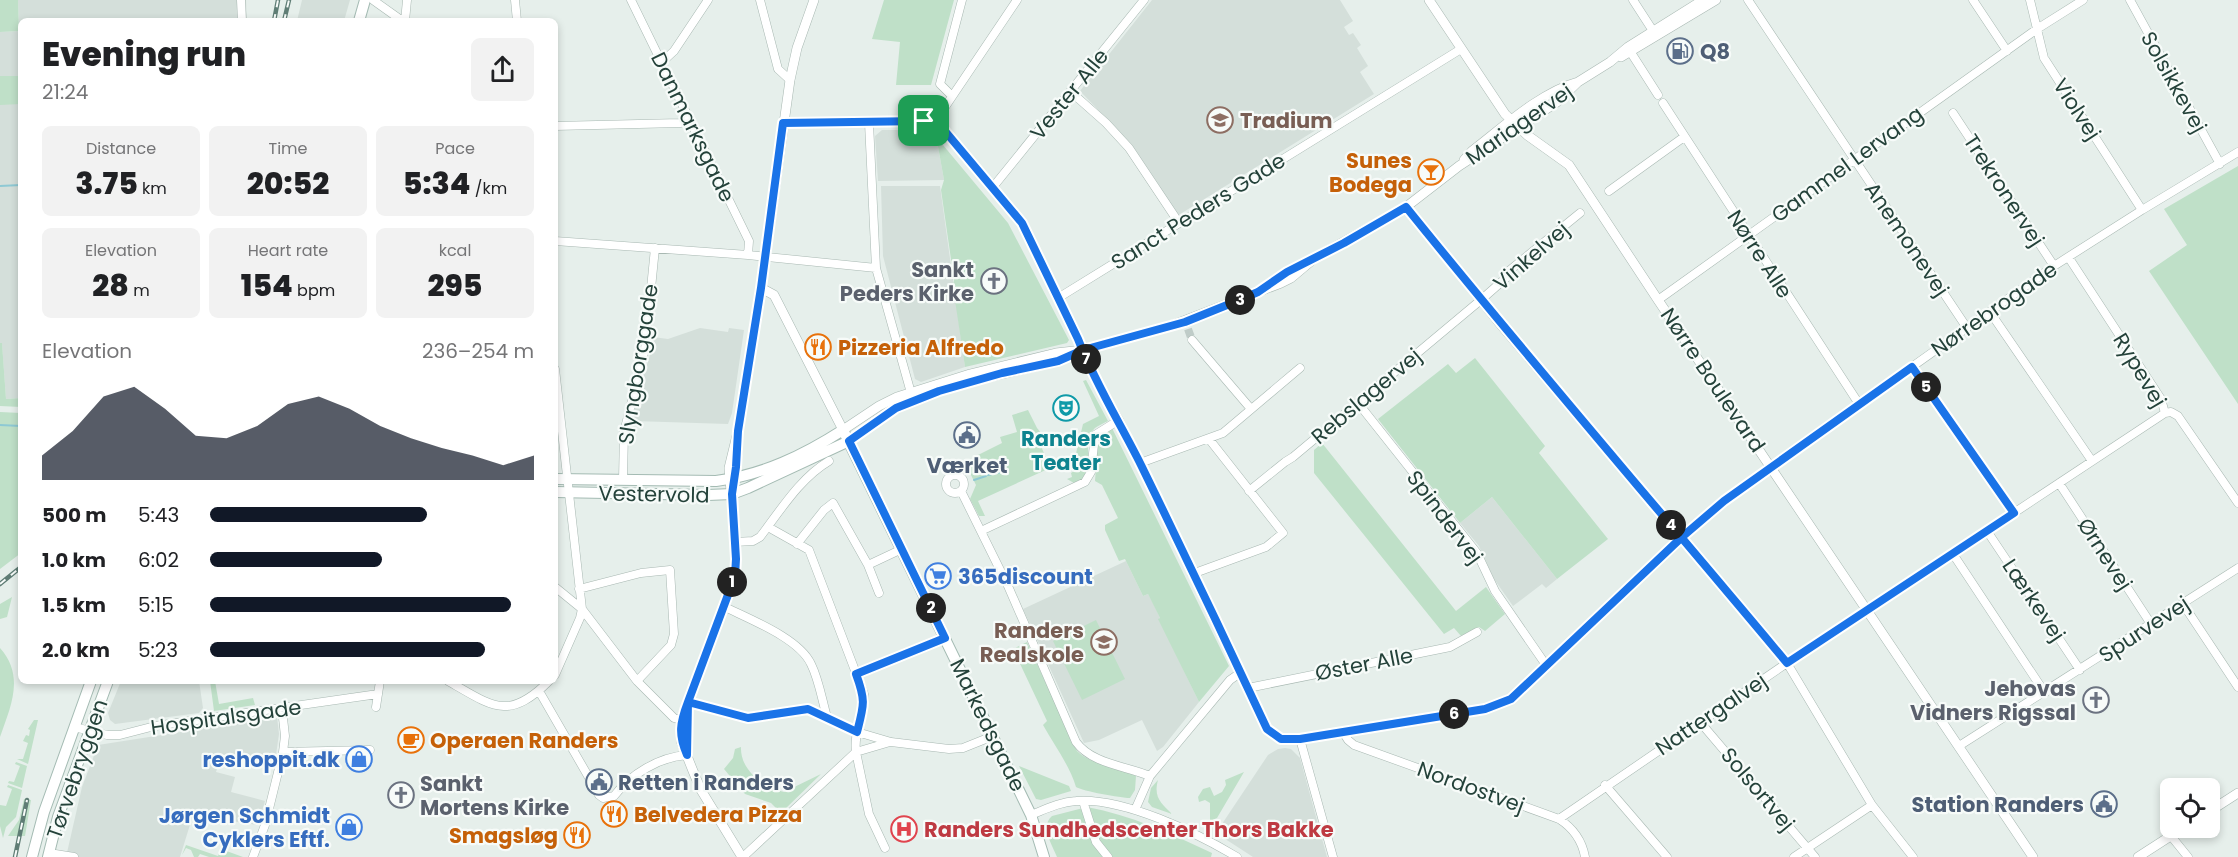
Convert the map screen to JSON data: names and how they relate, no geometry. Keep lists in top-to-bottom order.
{
  "streets": {
    "main road": ["Vestervold", "Markedsgade", "Tørvebryggen"],
    "street": [
      "Solsikkevej",
      "Vester Alle",
      "Violvej",
      "Mariagervej",
      "Danmarksgade",
      "Gammel Lervang",
      "Trekronervej",
      "Sanct Peders Gade",
      "Anemonevej",
      "Nørre Alle",
      "Vinkelvej",
      "Nørrebrogade",
      "Slyngborggade",
      "Rypevej",
      "Nørre Boulevard",
      "Rebslagervej",
      "Spindervej",
      "Ørnevej",
      "Lærkevej",
      "Spurvevej",
      "Øster Alle",
      "Nattergalvej",
      "Hospitalsgade",
      "Nordostvej",
      "Solsortvej"
    ]
  },
  "crossings": [
    ["Solsikkevej", "Nørrebrogade"],
    ["Violvej", "Gammel Lervang"],
    ["Violvej", "Nørrebrogade"],
    ["Mariagervej", "Nørre Boulevard"],
    ["Mariagervej", "Vestervold"],
    ["Mariagervej", "Markedsgade"],
    ["Gammel Lervang", "Anemonevej"],
    ["Gammel Lervang", "Nørre Alle"],
    ["Gammel Lervang", "Nørre Boulevard"],
    ["Trekronervej", "Nørrebrogade"],
    ["Sanct Peders Gade", "Nørre Boulevard"],
    ["Anemonevej", "Nørrebrogade"],
    ["Nørre Alle", "Nørrebrogade"],
    ["Vinkelvej", "Rebslagervej"],
    ["Nørrebrogade", "Rypevej"],
    ["Nørrebrogade", "Nørre Boulevard"],
    ["Nørrebrogade", "Spindervej"],
    ["Nørrebrogade", "Nordostvej"],
    ["Slyngborggade", "Vestervold"],
    ["Rypevej", "Nattergalvej"],
    ["Nørre Boulevard", "Spurvevej"],
    ["Nørre Boulevard", "Nattergalvej"],
    ["Rebslagervej", "Spindervej"],
    ["Vestervold", "Markedsgade"],
    ["Ørnevej", "Spurvevej"],
    ["Ørnevej", "Nattergalvej"],
    ["Lærkevej", "Spurvevej"],
    ["Lærkevej", "Nattergalvej"],
    ["Nattergalvej", "Nordostvej"],
    ["Nattergalvej", "Solsortvej"],
    ["Hospitalsgade", "Tørvebryggen"]
  ],
  "places": {
    "fuel station": ["Q8"],
    "school or university": ["Tradium", "Randers Realskole"],
    "bar": ["Sunes Bodega"],
    "church": ["Sankt Peders Kirke", "Jehovas Vidners Rigssal", "Sankt Mortens Kirke"],
    "restaurant": ["Pizzeria Alfredo", "Belvedera Pizza", "Smagsløg"],
    "theatre": ["Randers Teater"],
    "public building": ["Værket", "Retten i Randers", "Station Randers"],
    "supermarket": ["365discount"],
    "cafe": ["Operaen Randers"],
    "shop": ["reshoppit.dk", "Jørgen Schmidt Cyklers Eftf."],
    "hospital": ["Randers Sundhedscenter Thors Bakke"]
  },
  "page": {
    "heading": ["Evening run", "21:24"],
    "stats": [
      ["Distance", "3.75 km"],
      ["Time", "20:52"],
      ["Pace", "5:34 /km"],
      ["Elevation", "28 m"],
      ["Heart rate", "154 bpm"],
      ["kcal", "295"]
    ],
    "pins": [
      "3",
      "7",
      "5",
      "4",
      "1",
      "2",
      "6"
    ],
    "chart": ["Elevation", "236–254 m"],
    "list": [
      {
        "name": "500 m",
        "note": "5:43"
      },
      {
        "name": "1.0 km",
        "note": "6:02"
      },
      {
        "name": "1.5 km",
        "note": "5:15"
      },
      {
        "name": "2.0 km",
        "note": "5:23"
      }
    ]
  }
}
